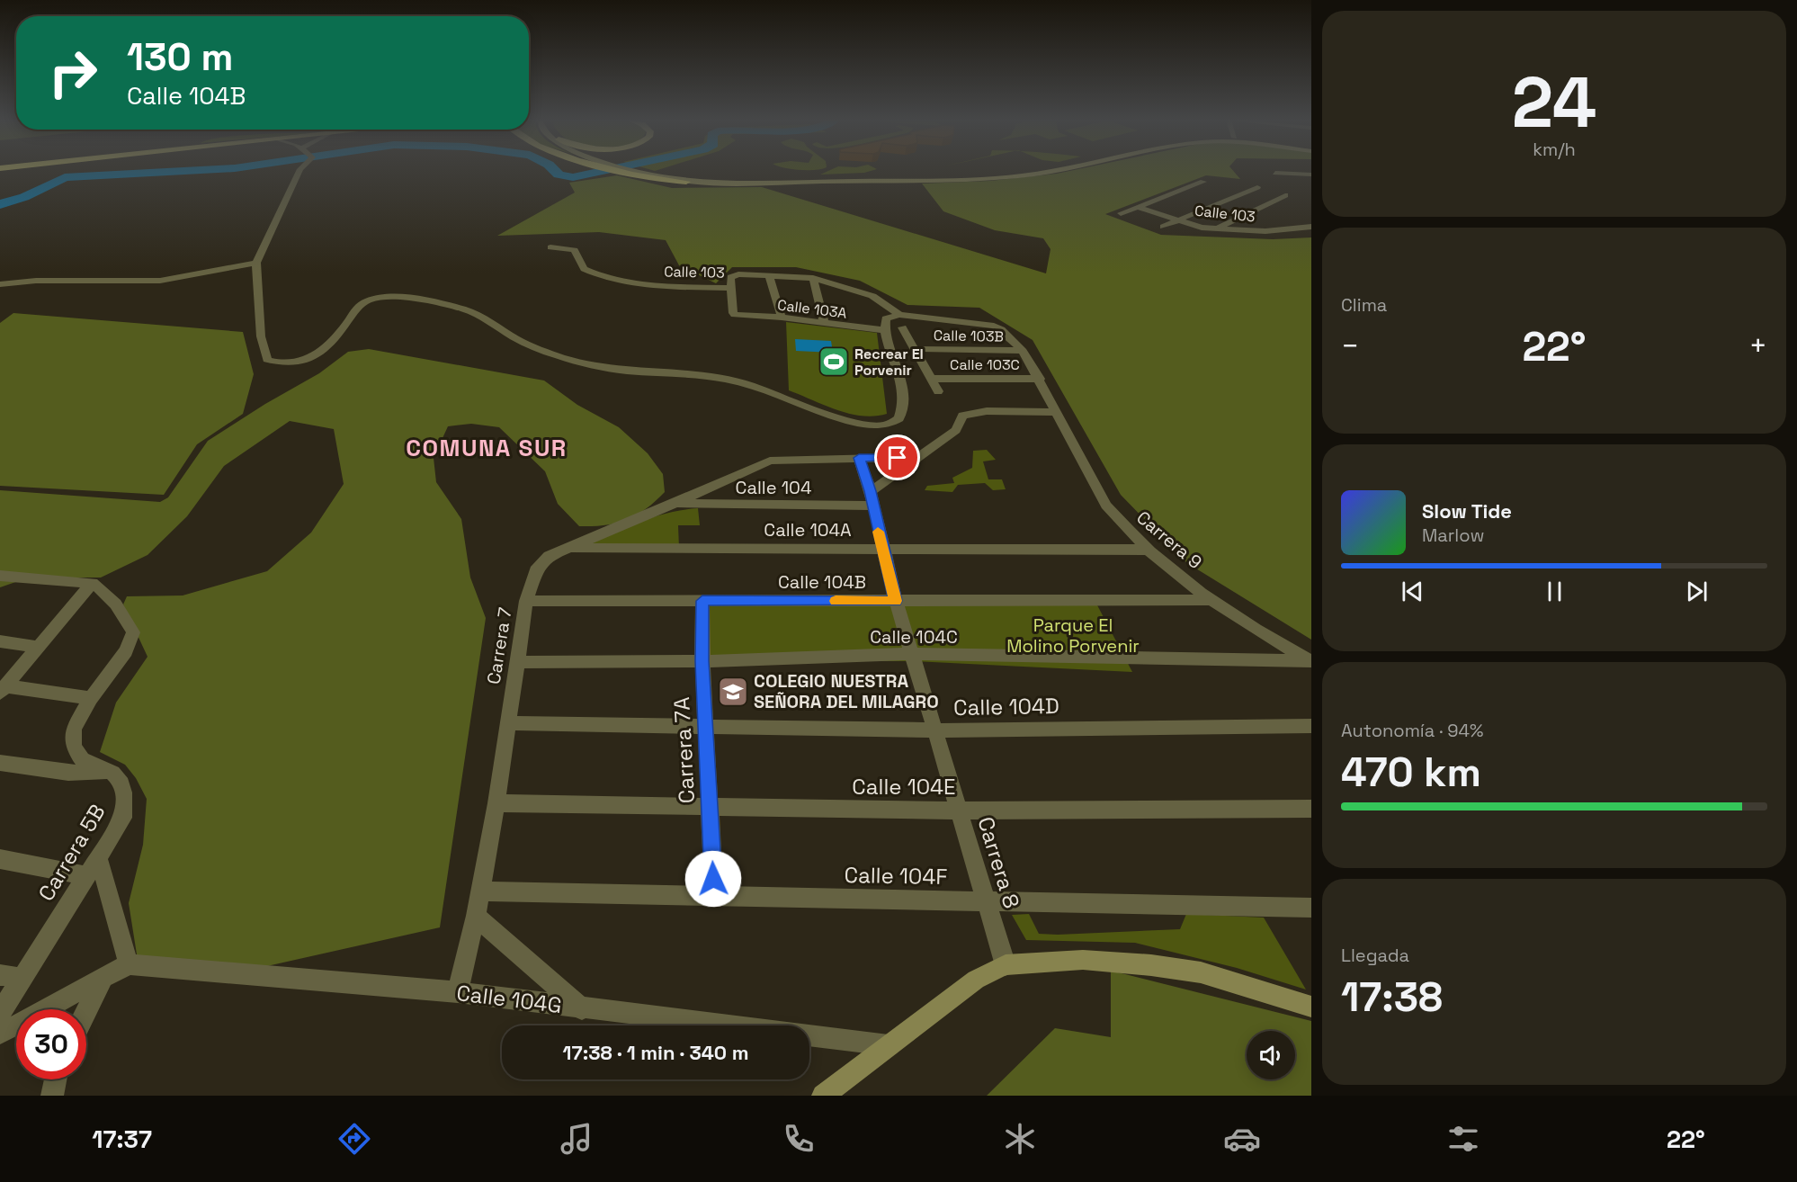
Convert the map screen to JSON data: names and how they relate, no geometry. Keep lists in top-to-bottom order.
{
  "streets": {
    "street": [
      "Calle 103",
      "Calle 103A",
      "Calle 103B",
      "Calle 103C",
      "Calle 104",
      "Calle 104A",
      "Carrera 9",
      "Calle 104B",
      "Calle 104C",
      "Carrera 7",
      "Calle 104D",
      "Carrera 7A",
      "Calle 104E",
      "Carrera 5B",
      "Carrera 8",
      "Calle 104F",
      "Calle 104G"
    ]
  },
  "crossings": [
    ["Calle 103", "Calle 103A"],
    ["Calle 103", "Carrera 9"],
    ["Calle 103B", "Calle 103C"],
    ["Calle 103B", "Carrera 9"],
    ["Calle 103C", "Carrera 9"],
    ["Calle 104", "Carrera 7"],
    ["Calle 104", "Carrera 8"],
    ["Calle 104A", "Carrera 9"],
    ["Calle 104A", "Carrera 7"],
    ["Calle 104A", "Carrera 8"],
    ["Carrera 9", "Calle 104B"],
    ["Carrera 9", "Calle 104C"],
    ["Calle 104B", "Carrera 7"],
    ["Calle 104B", "Carrera 7A"],
    ["Calle 104B", "Carrera 8"],
    ["Calle 104C", "Carrera 7"],
    ["Calle 104C", "Carrera 7A"],
    ["Calle 104C", "Carrera 8"],
    ["Carrera 7", "Calle 104D"],
    ["Carrera 7", "Calle 104E"],
    ["Carrera 7", "Carrera 8"],
    ["Carrera 7", "Calle 104F"],
    ["Carrera 7", "Calle 104G"],
    ["Calle 104D", "Carrera 7A"],
    ["Calle 104D", "Carrera 8"],
    ["Carrera 7A", "Calle 104E"],
    ["Carrera 7A", "Calle 104F"],
    ["Calle 104E", "Carrera 8"],
    ["Carrera 8", "Calle 104F"]
  ],
  "districts": ["COMUNA SUR"],
  "parks": ["Parque El Molino Porvenir"],
  "places": {
    "sports": ["Recrear El Porvenir"],
    "school or university": ["COLEGIO NUESTRA SEÑORA DEL MILAGRO"]
  },
  "page": {
    "tile": [
      ["24", "km/h"],
      "Clima",
      ["Autonomía · 94%", "470 km"],
      ["Llegada", "17:38"]
    ],
    "turn": ["130 m", "Calle 104B"],
    "heat": ["−", "22°", "+"],
    "song": ["Slow Tide", "Marlow"],
    "limit": "30",
    "trip": "17:38 · 1 min · 340 m",
    "tabs": ["17:37", "22°"]
  }
}
